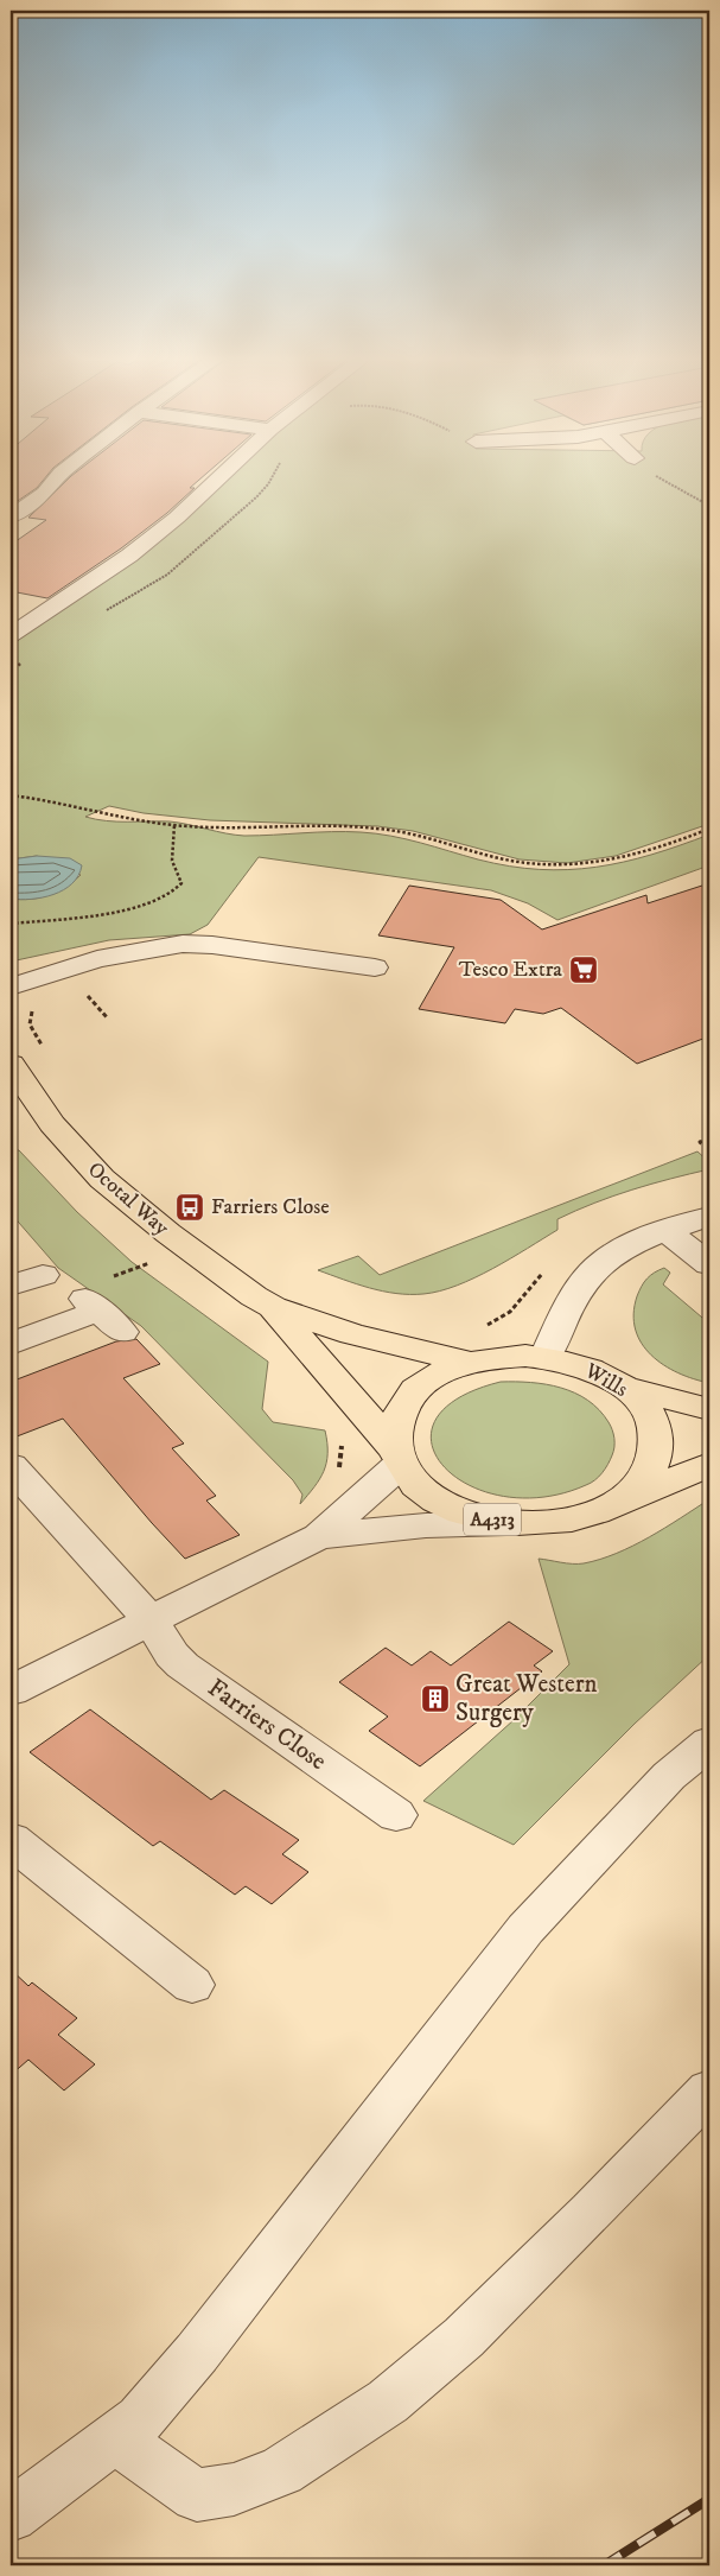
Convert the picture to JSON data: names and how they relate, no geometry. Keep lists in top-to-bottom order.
{
  "streets": {
    "main road": ["Ocotal Way", "Wills", "A4313"],
    "street": ["Farriers Close"]
  },
  "crossings": [
    ["Ocotal Way", "Wills"],
    ["Wills", "A4313"]
  ],
  "places": {
    "supermarket": ["Tesco Extra"],
    "bus stop": ["Farriers Close"],
    "building": ["Great Western Surgery"]
  }
}
